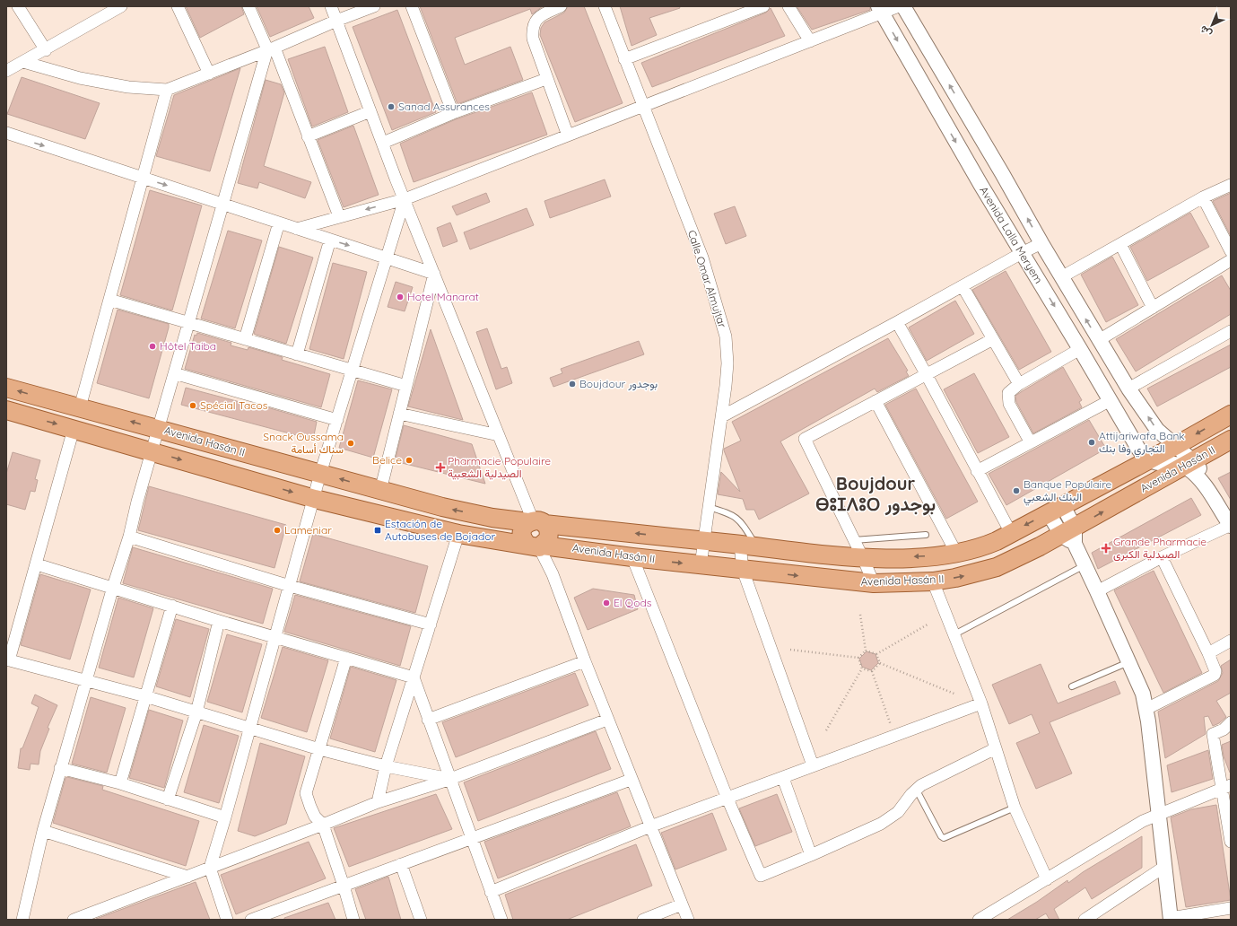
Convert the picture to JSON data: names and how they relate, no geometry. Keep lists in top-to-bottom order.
{
  "streets": {
    "main road": ["Avenida Hasán II"],
    "street": ["Avenida Lalla Meryem", "Calle Omar Almujtar"]
  },
  "crossings": [
    ["Avenida Lalla Meryem", "Avenida Hasán II"],
    ["Calle Omar Almujtar", "Avenida Hasán II"]
  ],
  "districts": ["Boujdour ⴱⵓⵊⴷⵓⵔ بوجدور"],
  "places": {
    "other": [
      "Sanad Assurances",
      "Hotel Manarat",
      "Hôtel Taiba",
      "Boujdour بوجدور",
      "Spécial Tacos",
      "Attijariwafa Bank التجاري وفا بنك",
      "Snack Oussama سناك أسامة",
      "Belice",
      "Banque Populaire البنك الشعبي",
      "Lameniar",
      "El Qods"
    ],
    "health": ["Pharmacie Populaire الصيدلية الشعبية", "Grande Pharmacie الصيدلية الكبرى"],
    "transit": ["Estación de Autobuses de Bojador"]
  },
  "north": "bottom left"
}
